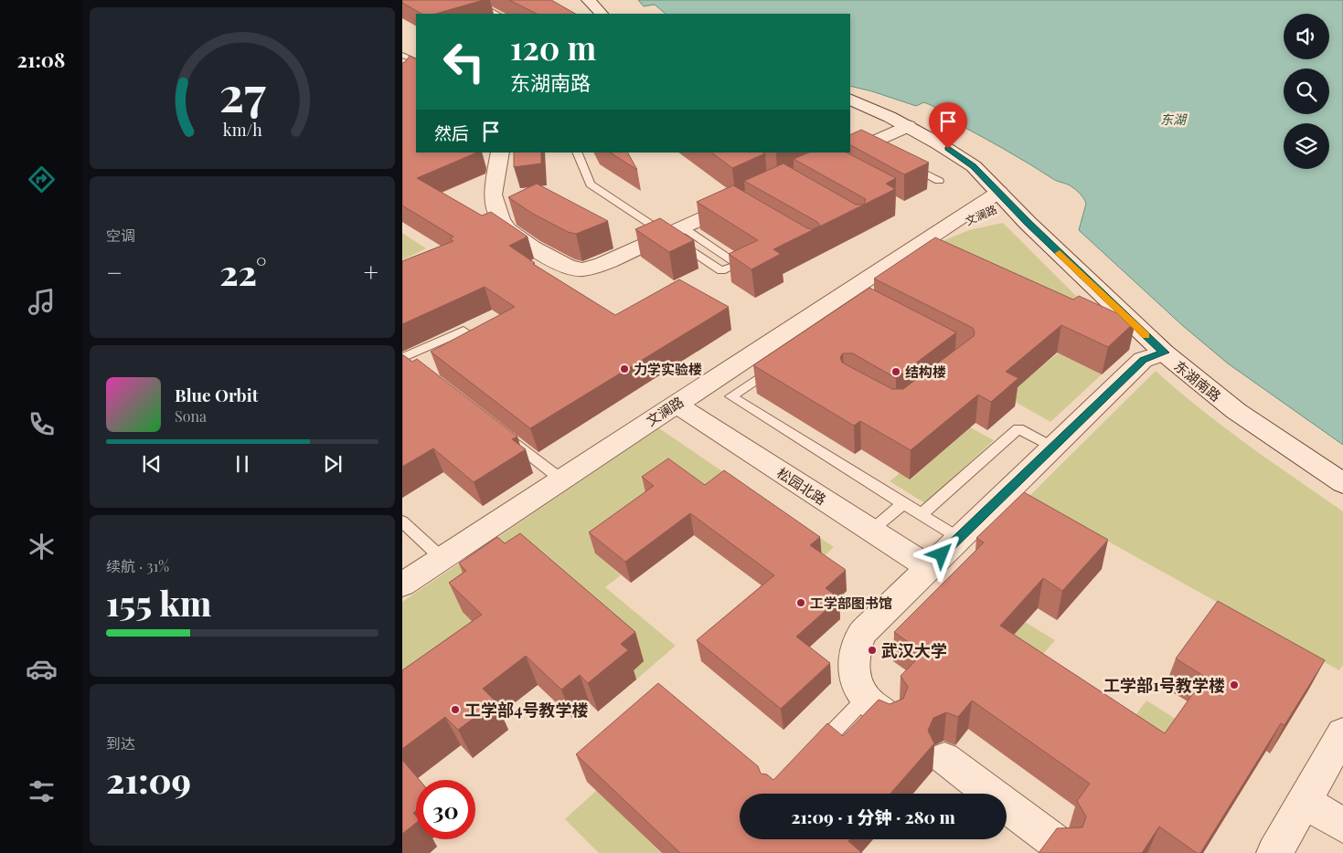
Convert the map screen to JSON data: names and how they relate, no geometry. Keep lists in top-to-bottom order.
{
  "streets": {
    "street": ["文澜路", "东湖南路", "松园北路"]
  },
  "crossings": [
    ["文澜路", "东湖南路"],
    ["文澜路", "松园北路"]
  ],
  "water": ["东湖"],
  "places": [
    "力学实验楼",
    "结构楼",
    "工学部图书馆",
    "武汉大学",
    "工学部1号教学楼",
    "工学部4号教学楼"
  ],
  "page": {
    "tabs": "21:08",
    "turn": ["120 m", "东湖南路"],
    "then": "然后",
    "tile": [
      "空调",
      ["续航 · 31%", "155 km"],
      ["到达", "21:09"]
    ],
    "heat": ["−", "22°", "+"],
    "song": ["Blue Orbit", "Sona"],
    "limit": "30",
    "trip": "21:09 · 1 分钟 · 280 m",
    "gauge": ["27", "km/h"]
  }
}
